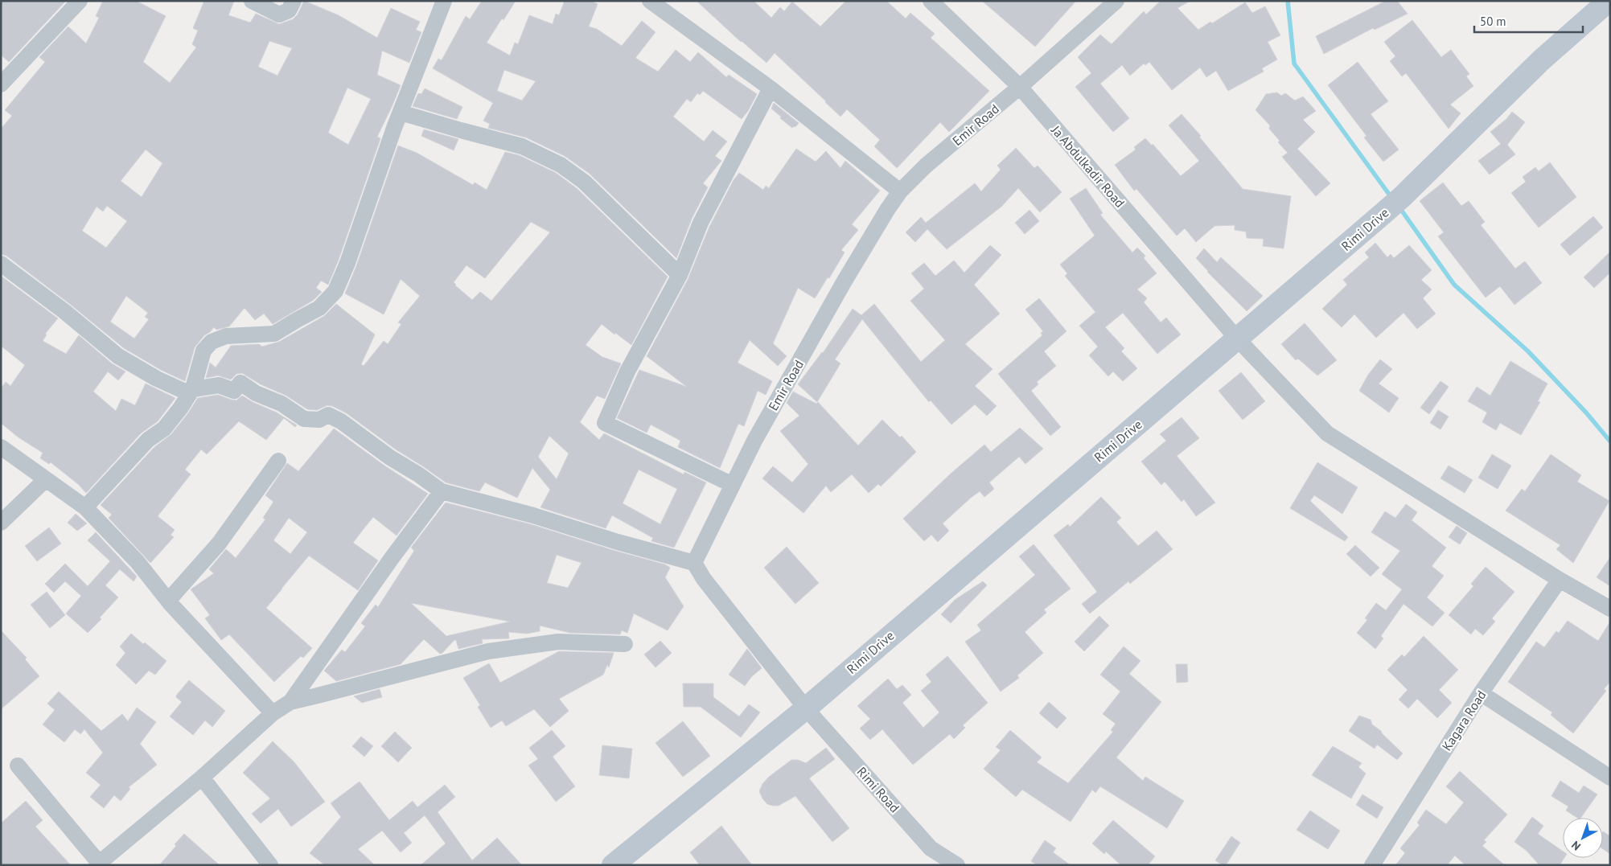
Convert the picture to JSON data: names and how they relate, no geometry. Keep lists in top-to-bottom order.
{
  "streets": {
    "street": [
      "Emir Road",
      "Ja Abdulkadir Road",
      "Rimi Drive",
      "Kagara Road",
      "Rimi Road"
    ]
  },
  "crossings": [
    ["Emir Road", "Ja Abdulkadir Road"],
    ["Ja Abdulkadir Road", "Rimi Drive"],
    ["Ja Abdulkadir Road", "Kagara Road"],
    ["Rimi Drive", "Rimi Road"]
  ],
  "scale_bar": "50 m",
  "north": "bottom left"
}
